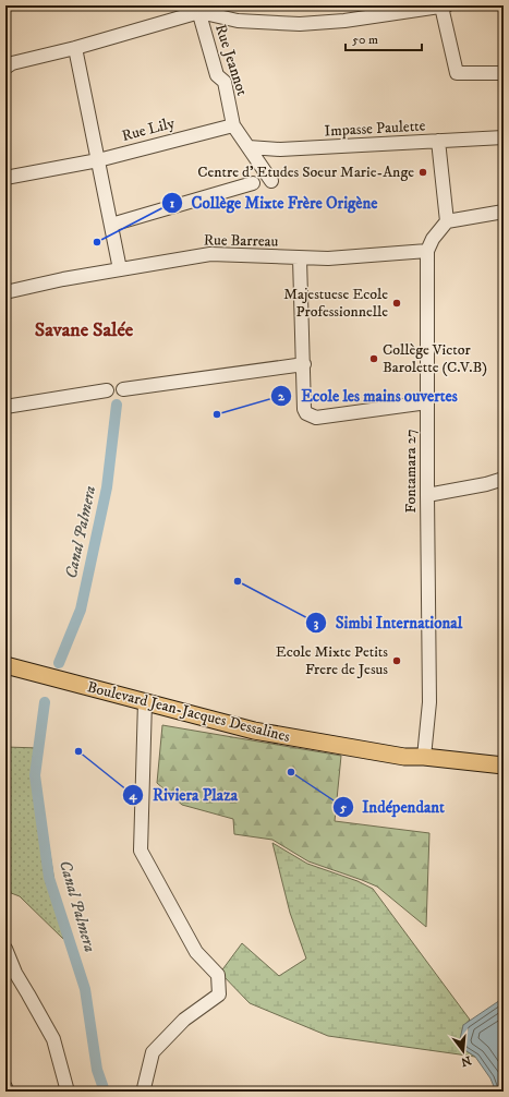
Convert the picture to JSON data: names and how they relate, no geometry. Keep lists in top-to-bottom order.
{
  "streets": {
    "main road": ["Boulevard Jean-Jacques Dessalines"],
    "street": [
      "Rue Jeannot",
      "Impasse Paulette",
      "Rue Lily",
      "Rue Barreau",
      "Fontamara 27"
    ]
  },
  "crossings": [
    ["Rue Jeannot", "Rue Lily"],
    ["Rue Barreau", "Fontamara 27"],
    ["Fontamara 27", "Boulevard Jean-Jacques Dessalines"]
  ],
  "districts": ["Savane Salée"],
  "water": ["Canal Palmera"],
  "places": [
    "Centre d' Etudes Soeur Marie-Ange",
    "Collège Mixte Frère Origène",
    "Majestuese Ecole Professionnelle",
    "Collège Victor Barolette (C.V.B)",
    "Ecole les mains ouvertes",
    "Simbi International",
    "Ecole Mixte Petits Frere de Jesus",
    "Riviera Plaza",
    "Indépendant"
  ],
  "scale_bar": "50 m",
  "north": "bottom"
}
